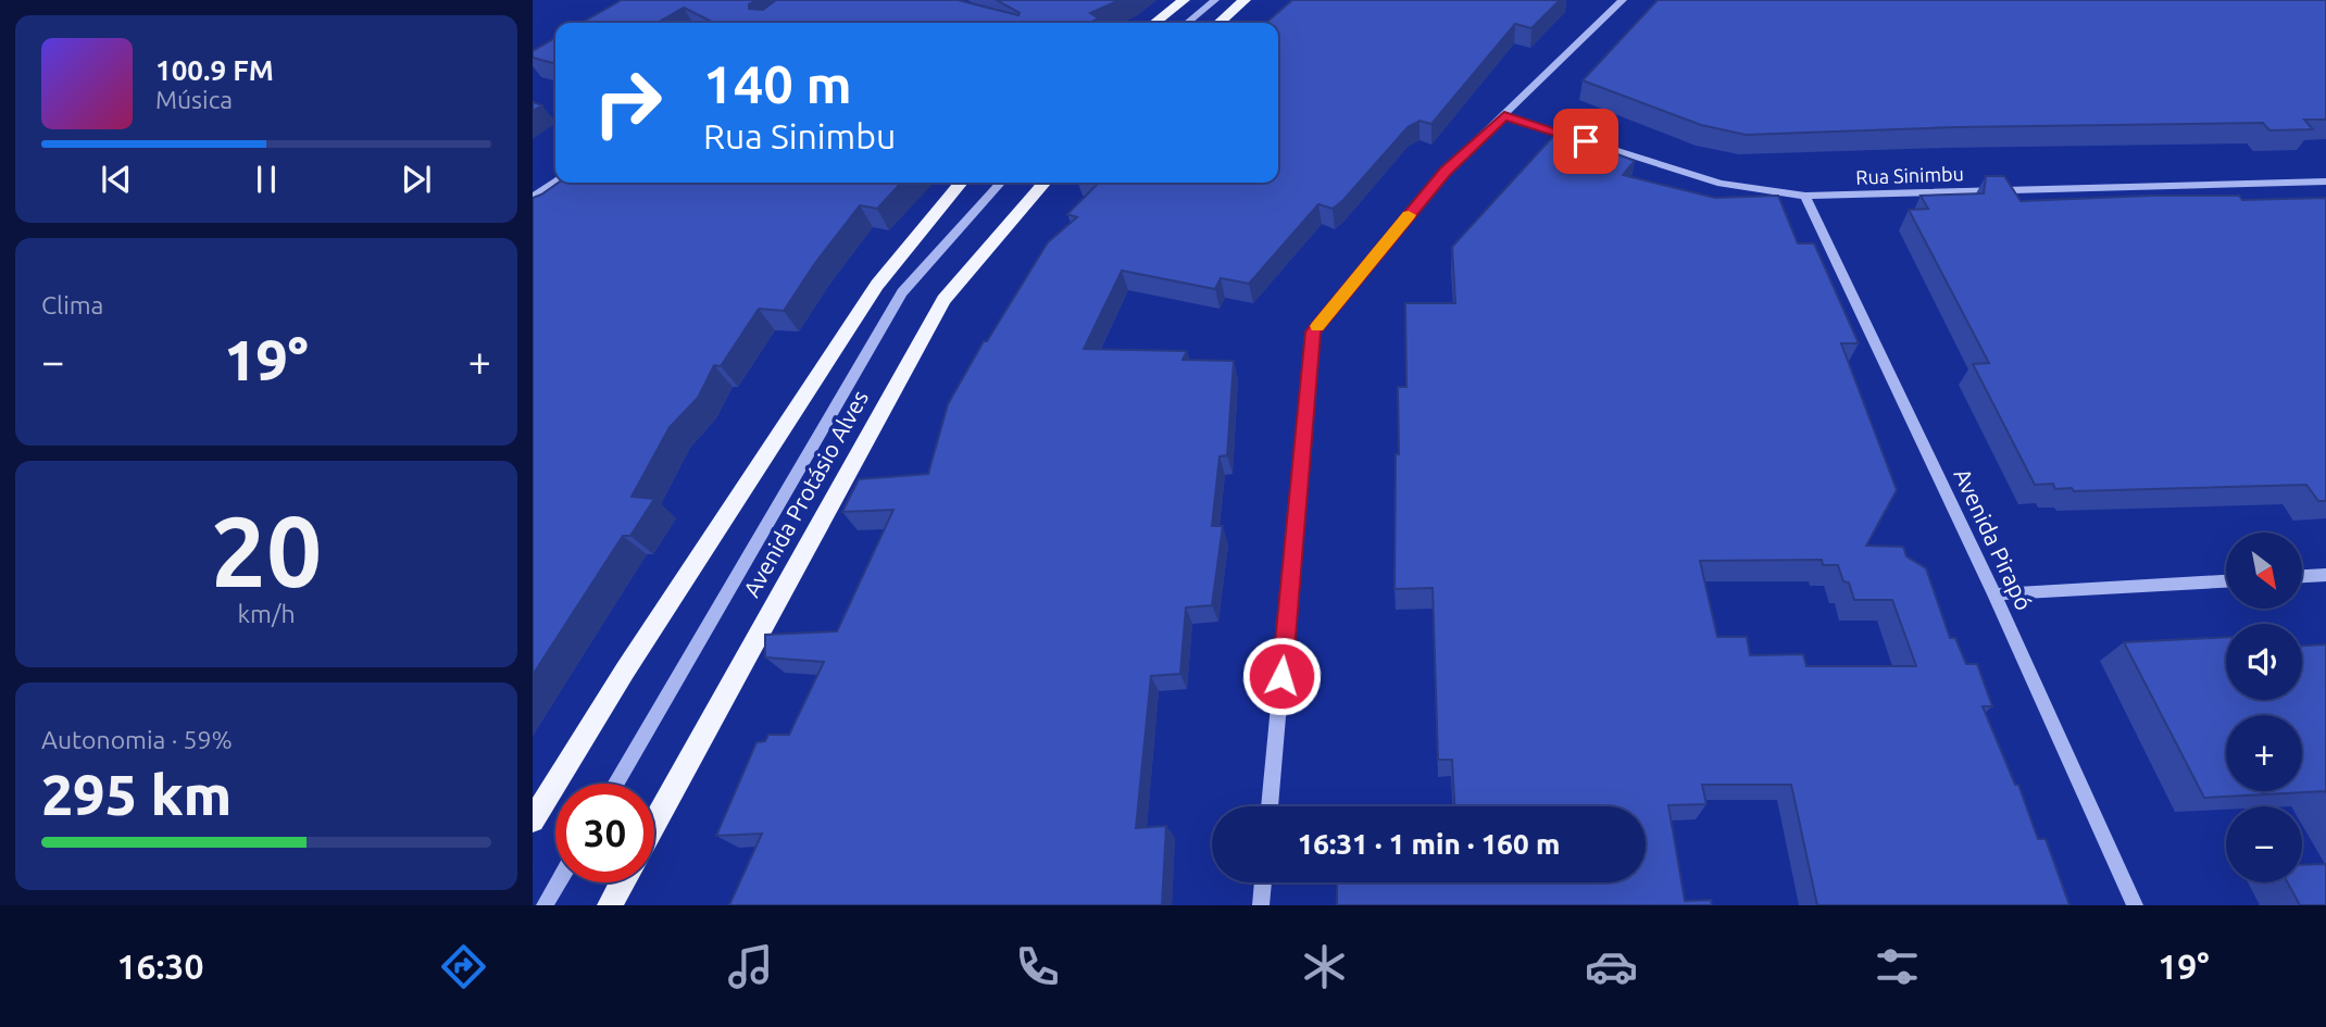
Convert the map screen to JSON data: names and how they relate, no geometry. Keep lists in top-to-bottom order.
{
  "streets": {
    "main road": ["Avenida Protásio Alves"],
    "street": ["Rua Sinimbu", "Avenida Pirapó"]
  },
  "crossings": [
    ["Rua Sinimbu", "Avenida Pirapó"]
  ],
  "north": "bottom right",
  "page": {
    "turn": ["140 m", "Rua Sinimbu"],
    "song": ["100.9 FM", "Música"],
    "tile": [
      "Clima",
      ["20", "km/h"],
      ["Autonomia · 59%", "295 km"]
    ],
    "heat": ["−", "19°", "+"],
    "map_buttons": ["+", "−"],
    "limit": "30",
    "trip": "16:31 · 1 min · 160 m",
    "tabs": ["16:30", "19°"]
  }
}
